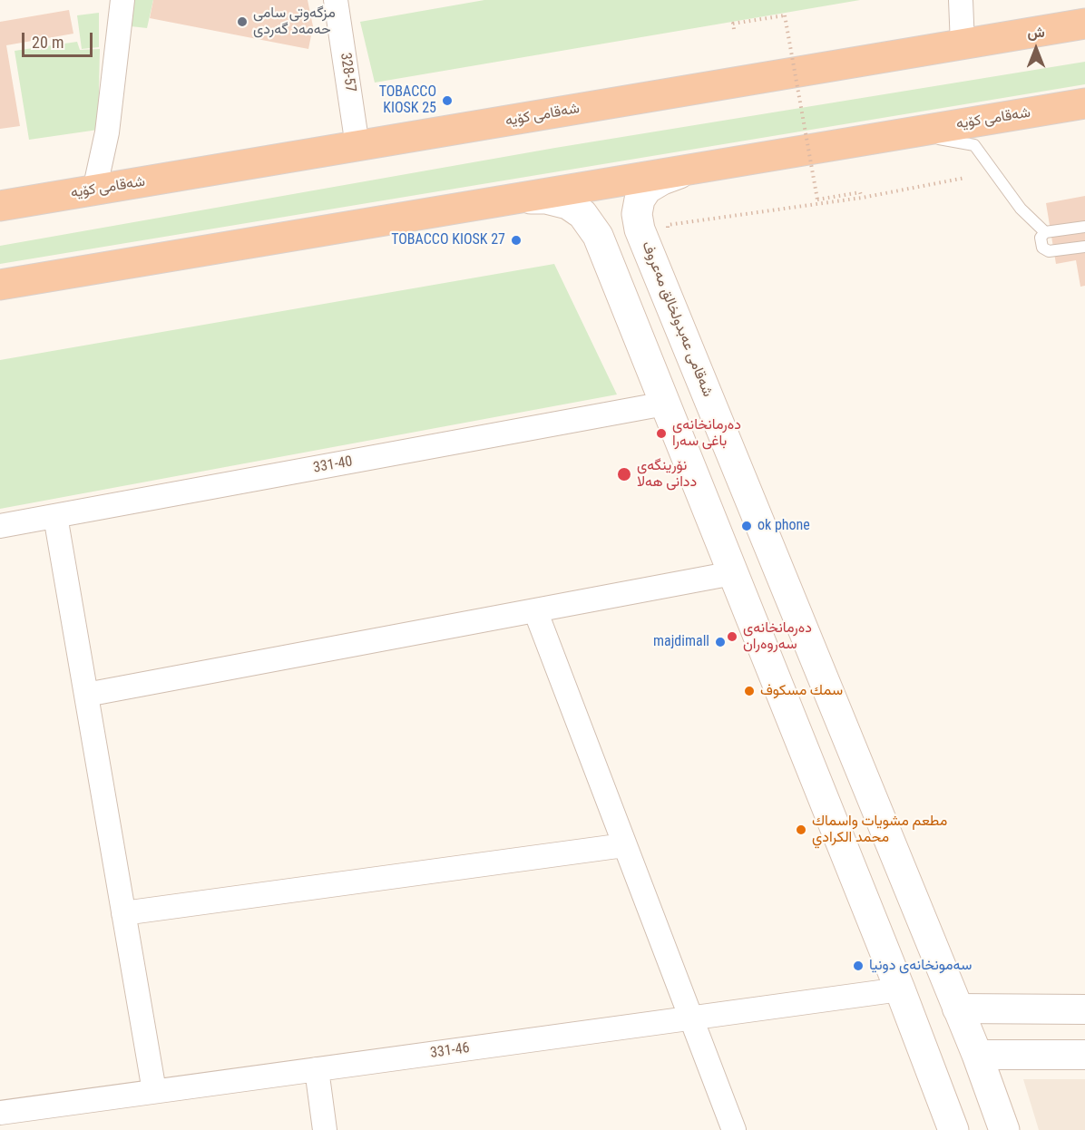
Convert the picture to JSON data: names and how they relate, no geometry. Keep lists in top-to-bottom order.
{
  "streets": {
    "highway": ["شەقامی کۆیە"],
    "main road": ["شەقامی عەبدولخالق مەعروف"],
    "street": ["328-57", "331-40", "331-46"]
  },
  "crossings": [
    ["328-57", "شەقامی کۆیە"],
    ["شەقامی کۆیە", "شەقامی عەبدولخالق مەعروف"]
  ],
  "places": [
    "مزگەوتی سامی حەمەد گەردی",
    "TOBACCO KIOSK 25",
    "TOBACCO KIOSK 27",
    "دەرمانخانەی باغی سەرا",
    "نۆرینگەی ددانی هەلا",
    "ok phone",
    "دەرمانخانەی سەروەران",
    "majdimall",
    "سمك مسكوف",
    "مطعم مشويات واسماك محمد الكرادي",
    "سەمونخانەی دونیا"
  ],
  "scale_bar": "20 m",
  "north": "top"
}
